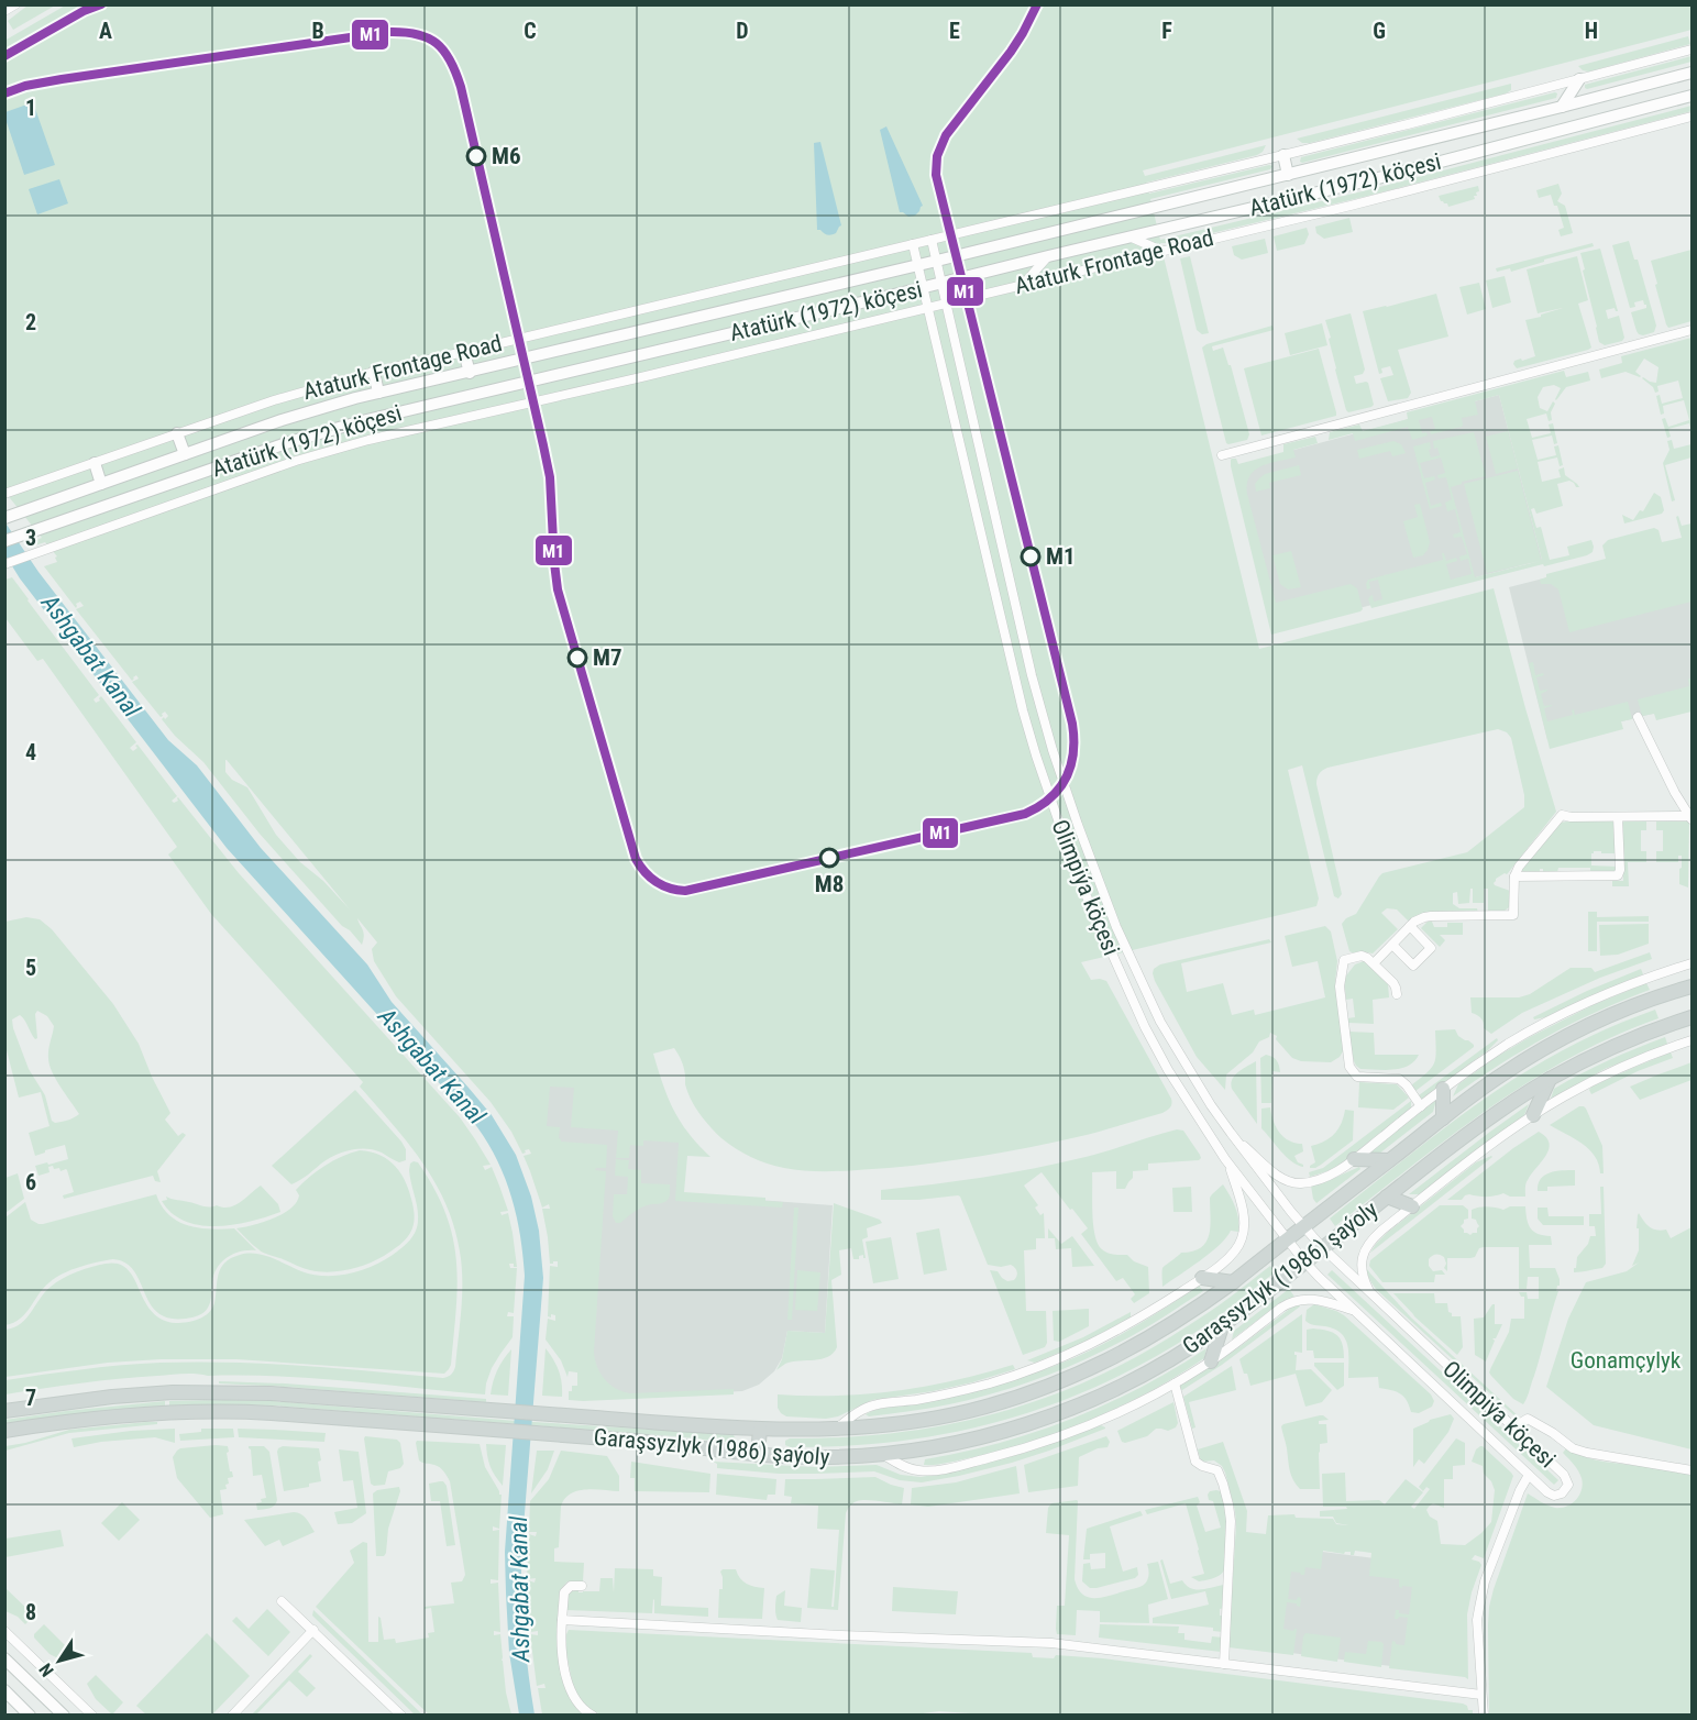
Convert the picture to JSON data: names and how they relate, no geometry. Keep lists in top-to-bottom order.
{
  "streets": {
    "main road": ["Atatürk (1972) köçesi", "Garaşsyzlyk (1986) şaýoly"],
    "street": ["Ataturk Frontage Road", "Olimpiýa köçesi"]
  },
  "crossings": [
    ["Atatürk (1972) köçesi", "Olimpiýa köçesi"],
    ["Ataturk Frontage Road", "Olimpiýa köçesi"],
    ["Olimpiýa köçesi", "Garaşsyzlyk (1986) şaýoly"]
  ],
  "water": ["Ashgabat Kanal"],
  "parks": ["Gonamçylyk"],
  "places": [
    "M6",
    "M1",
    "M7",
    "M8"
  ],
  "lines": ["transit line M1"],
  "north": "bottom left",
  "grid": {
    "columns": [
      "A",
      "B",
      "C",
      "D",
      "E",
      "F",
      "G",
      "H"
    ],
    "rows": [
      "1",
      "2",
      "3",
      "4",
      "5",
      "6",
      "7",
      "8"
    ]
  }
}
